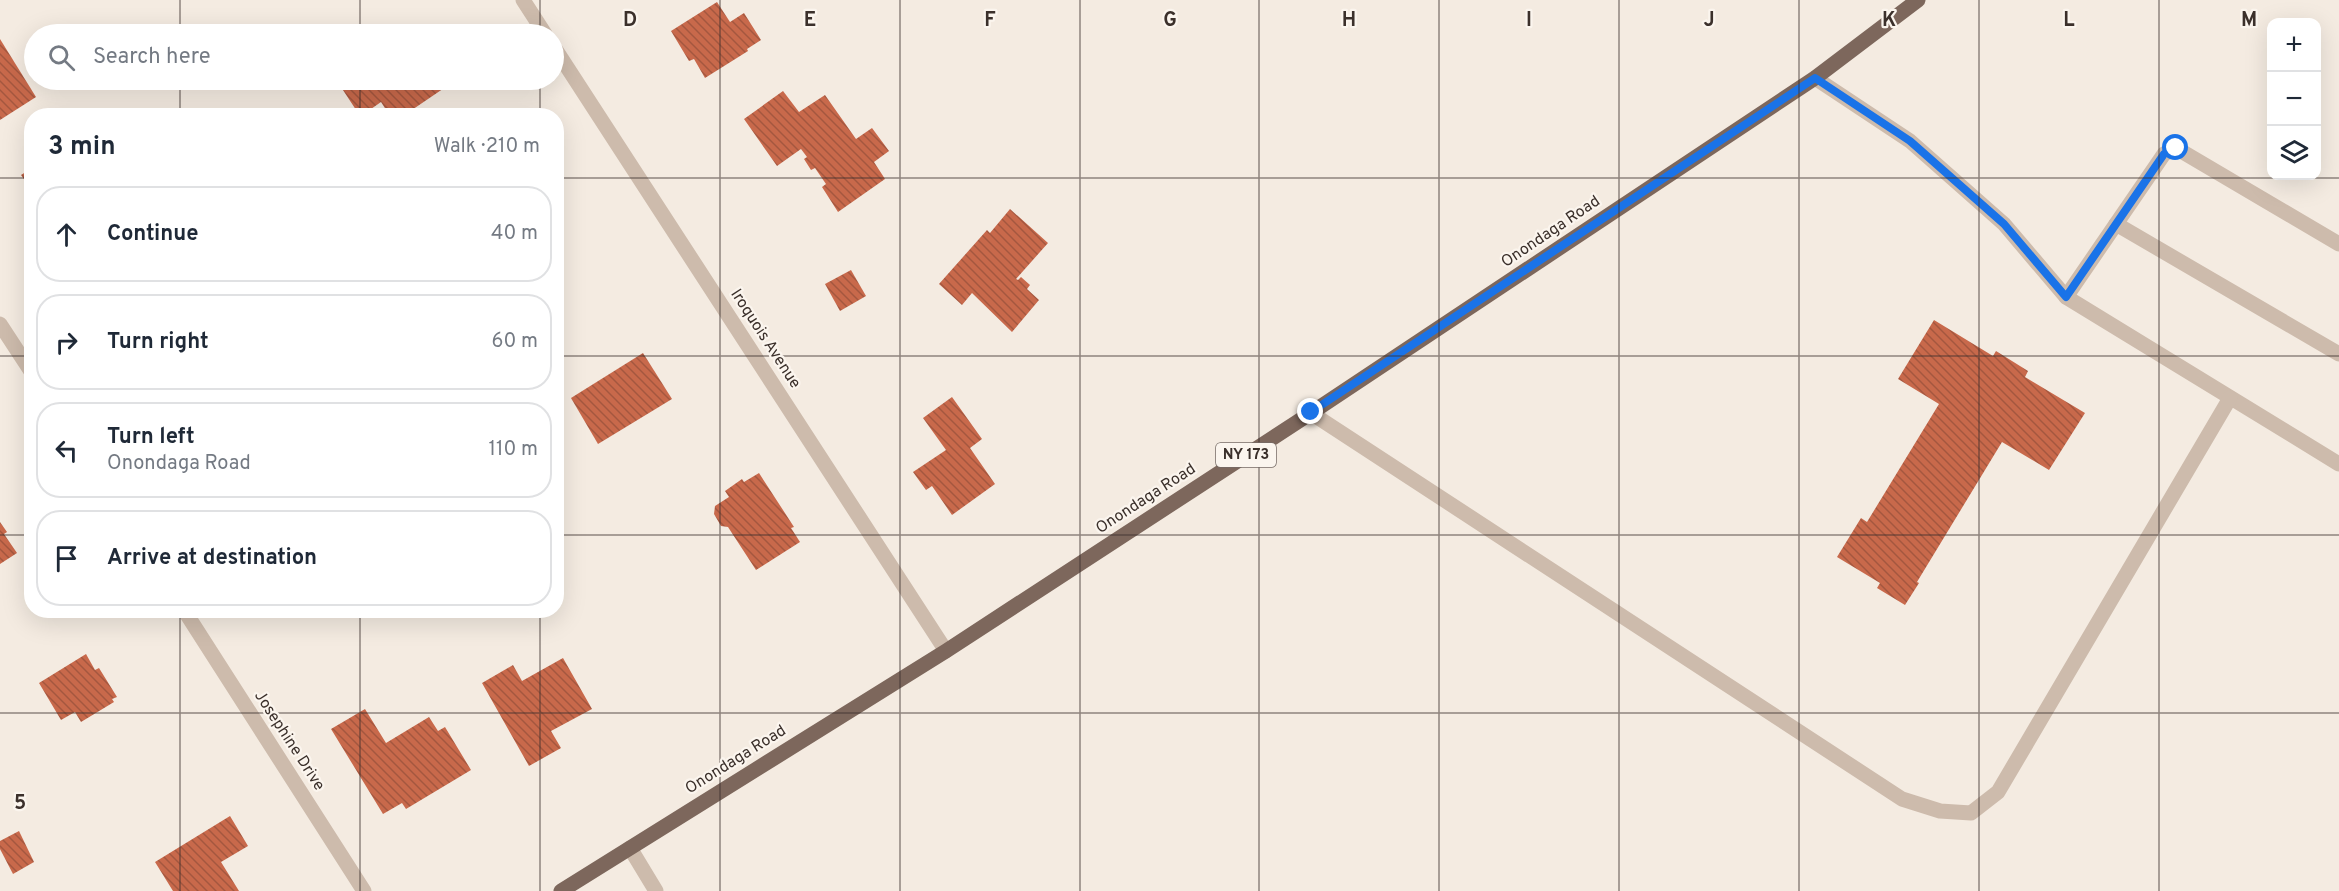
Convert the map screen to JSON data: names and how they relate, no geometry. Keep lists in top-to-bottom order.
{
  "streets": {
    "main road": ["Onondaga Road", "NY 173"],
    "street": ["Iroquois Avenue", "Josephine Drive"]
  },
  "crossings": [
    ["Onondaga Road", "Iroquois Avenue"]
  ],
  "page": {
    "map_buttons": ["+", "−"],
    "search": "Search here",
    "heading": ["3 min", "Walk · 210 m"],
    "list": [
      ["Continue", "40 m"],
      ["Turn right", "60 m"],
      ["Turn left", "Onondaga Road", "110 m"],
      "Arrive at destination"
    ]
  },
  "grid": {
    "columns": [
      "D",
      "E",
      "F",
      "G",
      "H",
      "I",
      "J",
      "K",
      "L",
      "M"
    ],
    "rows": ["5"]
  }
}
